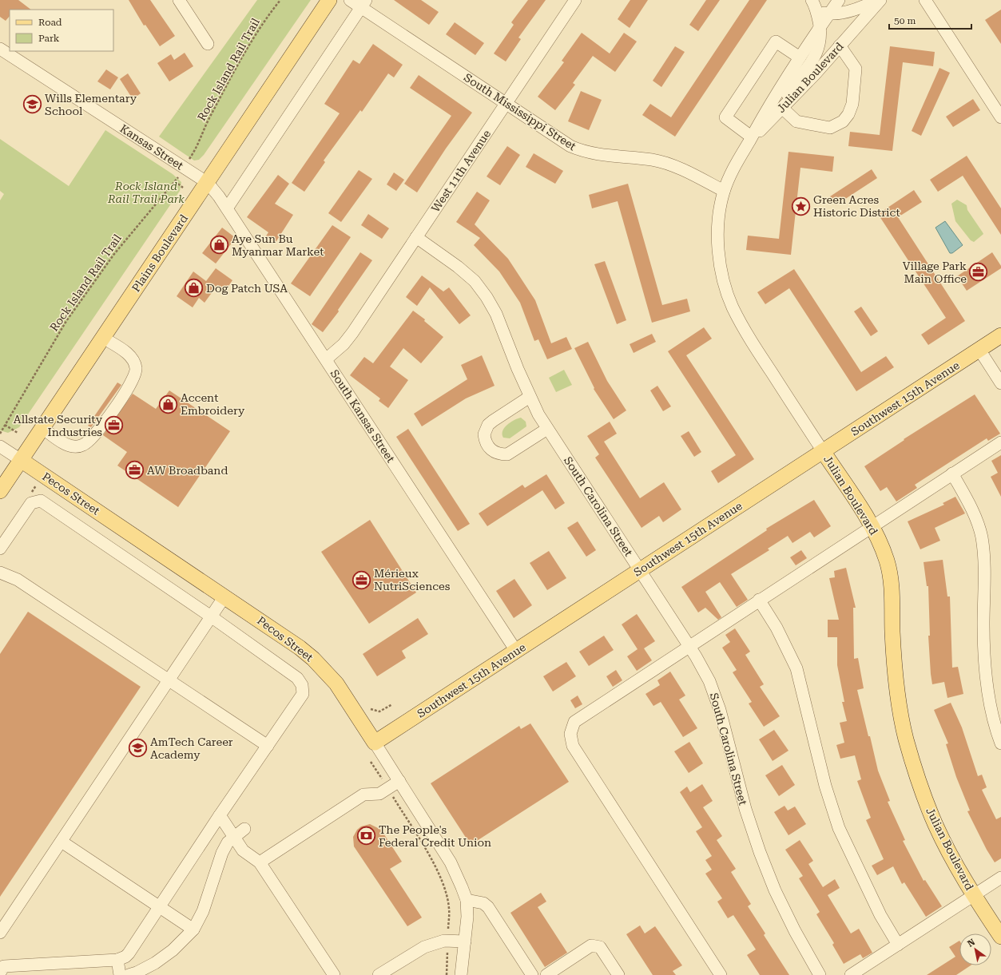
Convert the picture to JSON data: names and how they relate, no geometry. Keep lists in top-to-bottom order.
{
  "streets": {
    "main road": [
      "Julian Boulevard",
      "Plains Boulevard",
      "Southwest 15th Avenue",
      "Pecos Street"
    ],
    "street": [
      "South Mississippi Street",
      "Kansas Street",
      "West 11th Avenue",
      "South Kansas Street",
      "South Carolina Street"
    ],
    "path": ["Rock Island Rail Trail"]
  },
  "crossings": [
    ["Rock Island Rail Trail", "Kansas Street"],
    ["Julian Boulevard", "South Mississippi Street"],
    ["Julian Boulevard", "Southwest 15th Avenue"],
    ["South Mississippi Street", "West 11th Avenue"],
    ["Kansas Street", "Plains Boulevard"],
    ["Kansas Street", "South Kansas Street"],
    ["West 11th Avenue", "South Kansas Street"],
    ["West 11th Avenue", "South Carolina Street"],
    ["Plains Boulevard", "South Kansas Street"],
    ["Plains Boulevard", "Pecos Street"],
    ["Southwest 15th Avenue", "South Kansas Street"],
    ["Southwest 15th Avenue", "Pecos Street"],
    ["Southwest 15th Avenue", "South Carolina Street"]
  ],
  "parks": ["Rock Island Rail Trail Park"],
  "places": {
    "school or university": ["Wills Elementary School", "AmTech Career Academy"],
    "place": ["Green Acres Historic District"],
    "shop": ["Aye Sun Bu Myanmar Market", "Dog Patch USA", "Accent Embroidery"],
    "office": [
      "Village Park Main Office",
      "Allstate Security Industries",
      "AW Broadband",
      "Mérieux NutriSciences"
    ],
    "bank": ["The People's Federal Credit Union"]
  },
  "legend": ["Road", "Park"],
  "scale_bar": "50 m",
  "north": "top left"
}
